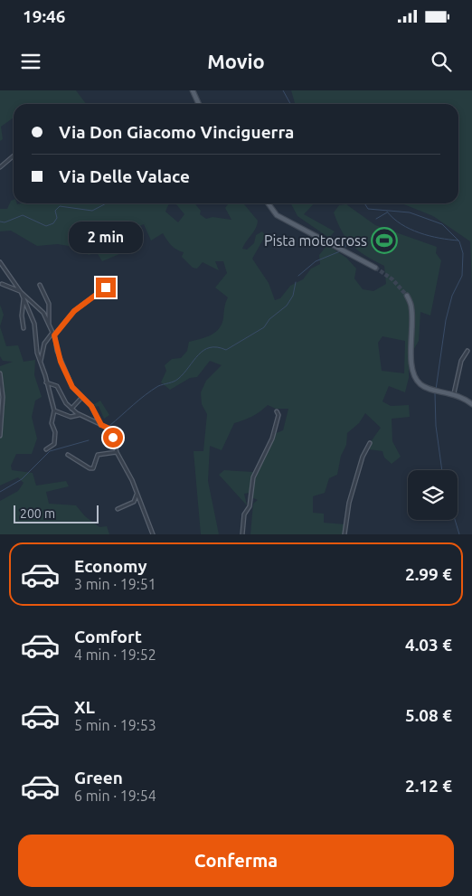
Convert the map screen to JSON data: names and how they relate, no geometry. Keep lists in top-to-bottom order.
{
  "places": {
    "sports": ["Pista motocross"]
  },
  "scale_bar": "200 m",
  "page": {
    "status": "19:46",
    "header": "Movio",
    "banner": ["Via Don Giacomo Vinciguerra", "Via Delle Valace"],
    "bubble": "2 min",
    "scale": "200 m",
    "list": [
      {
        "name": "Economy",
        "note": "3 min · 19:51",
        "value": "2.99 €"
      },
      {
        "name": "Comfort",
        "note": "4 min · 19:52",
        "value": "4.03 €"
      },
      {
        "name": "XL",
        "note": "5 min · 19:53",
        "value": "5.08 €"
      },
      {
        "name": "Green",
        "note": "6 min · 19:54",
        "value": "2.12 €"
      }
    ],
    "buttons": "Conferma"
  }
}
